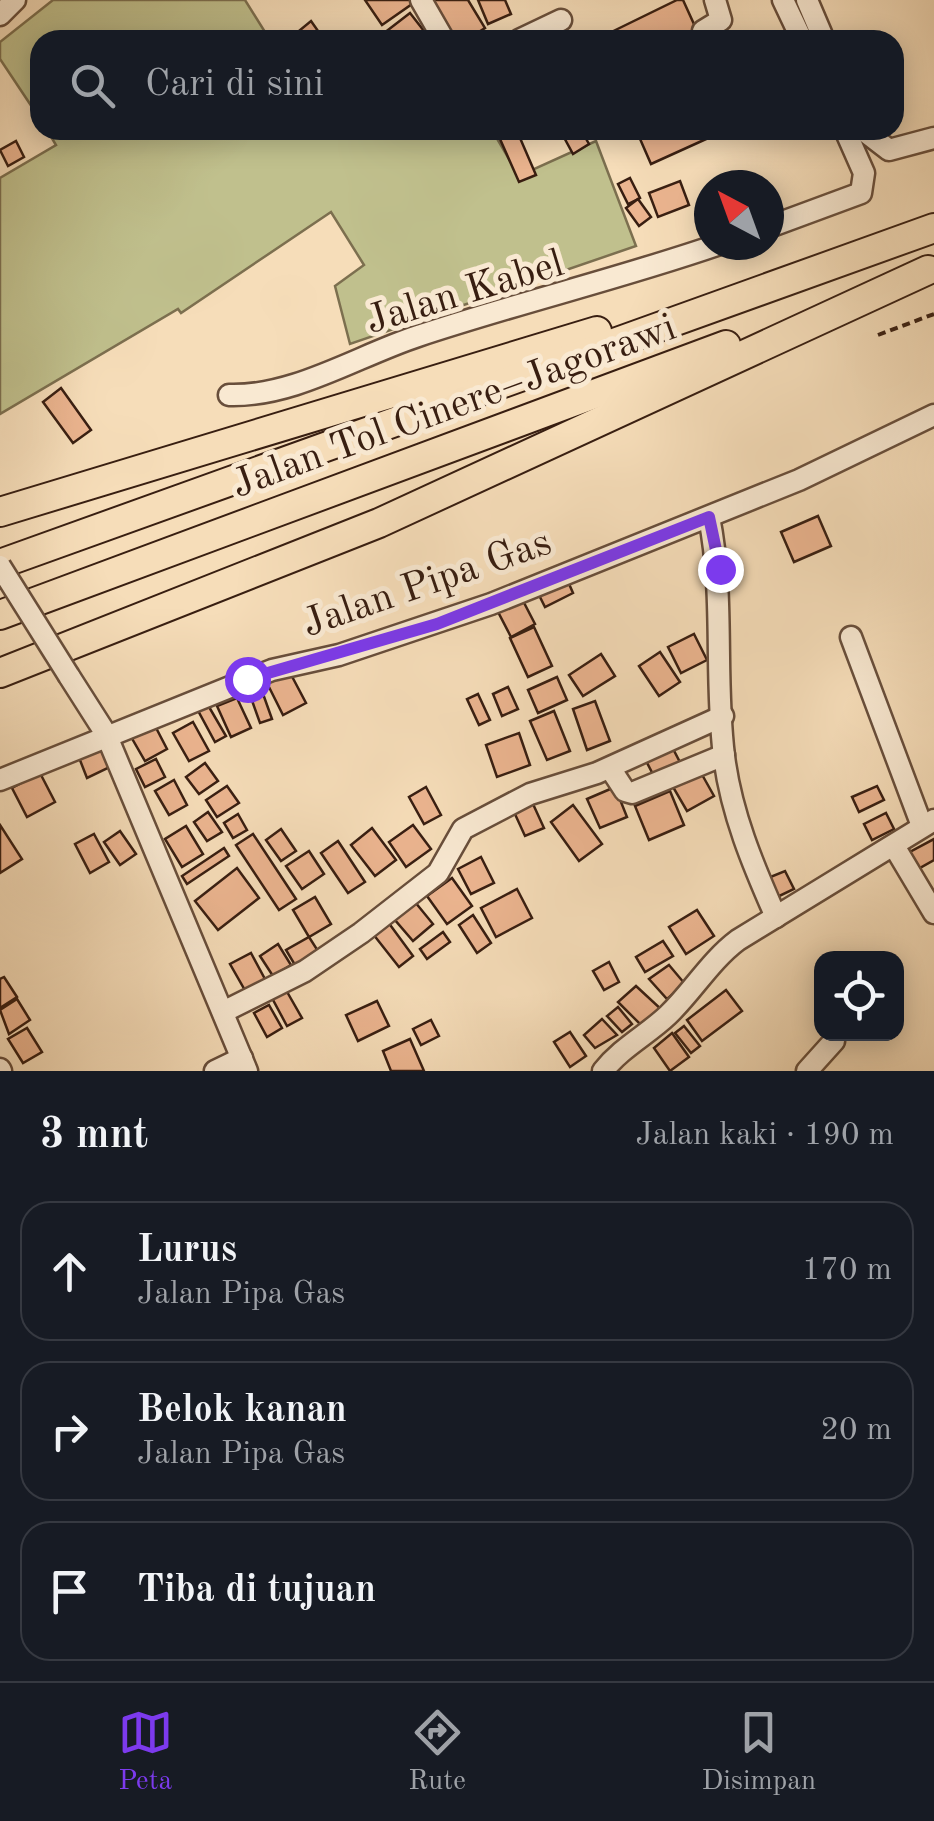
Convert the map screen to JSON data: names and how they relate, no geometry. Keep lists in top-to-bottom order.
{
  "streets": {
    "highway": ["Jalan Tol Cinere–Jagorawi"],
    "street": ["Jalan Kabel", "Jalan Pipa Gas"]
  },
  "north": "top left",
  "page": {
    "search": "Cari di sini",
    "heading": ["3 mnt", "Jalan kaki · 190 m"],
    "list": [
      ["Lurus", "Jalan Pipa Gas", "170 m"],
      ["Belok kanan", "Jalan Pipa Gas", "20 m"],
      "Tiba di tujuan"
    ],
    "nav": ["Peta", "Rute", "Disimpan"]
  }
}
